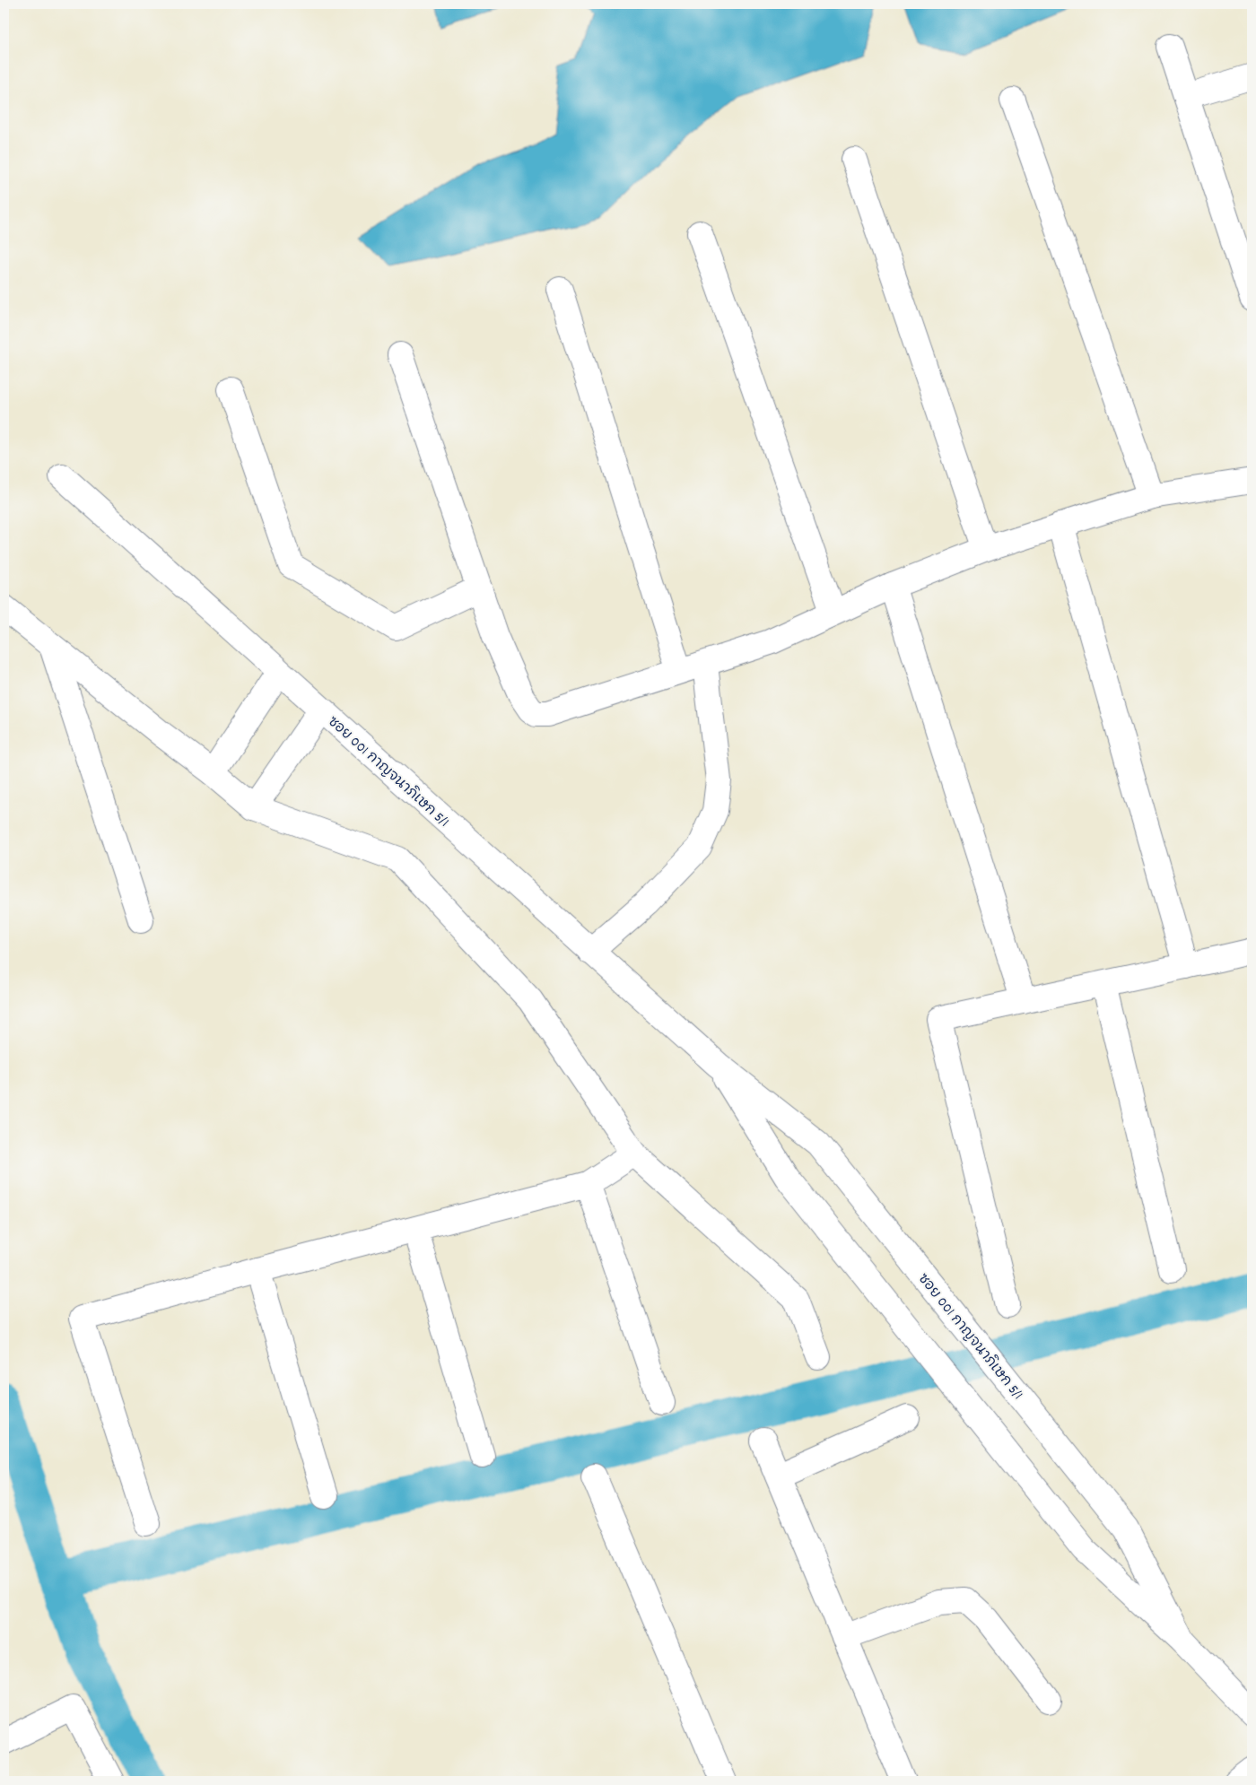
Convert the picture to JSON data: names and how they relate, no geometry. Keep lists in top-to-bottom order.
{
  "streets": {
    "street": ["ซอย 001 กาญจนาภิเษก 5/1"]
  }
}
